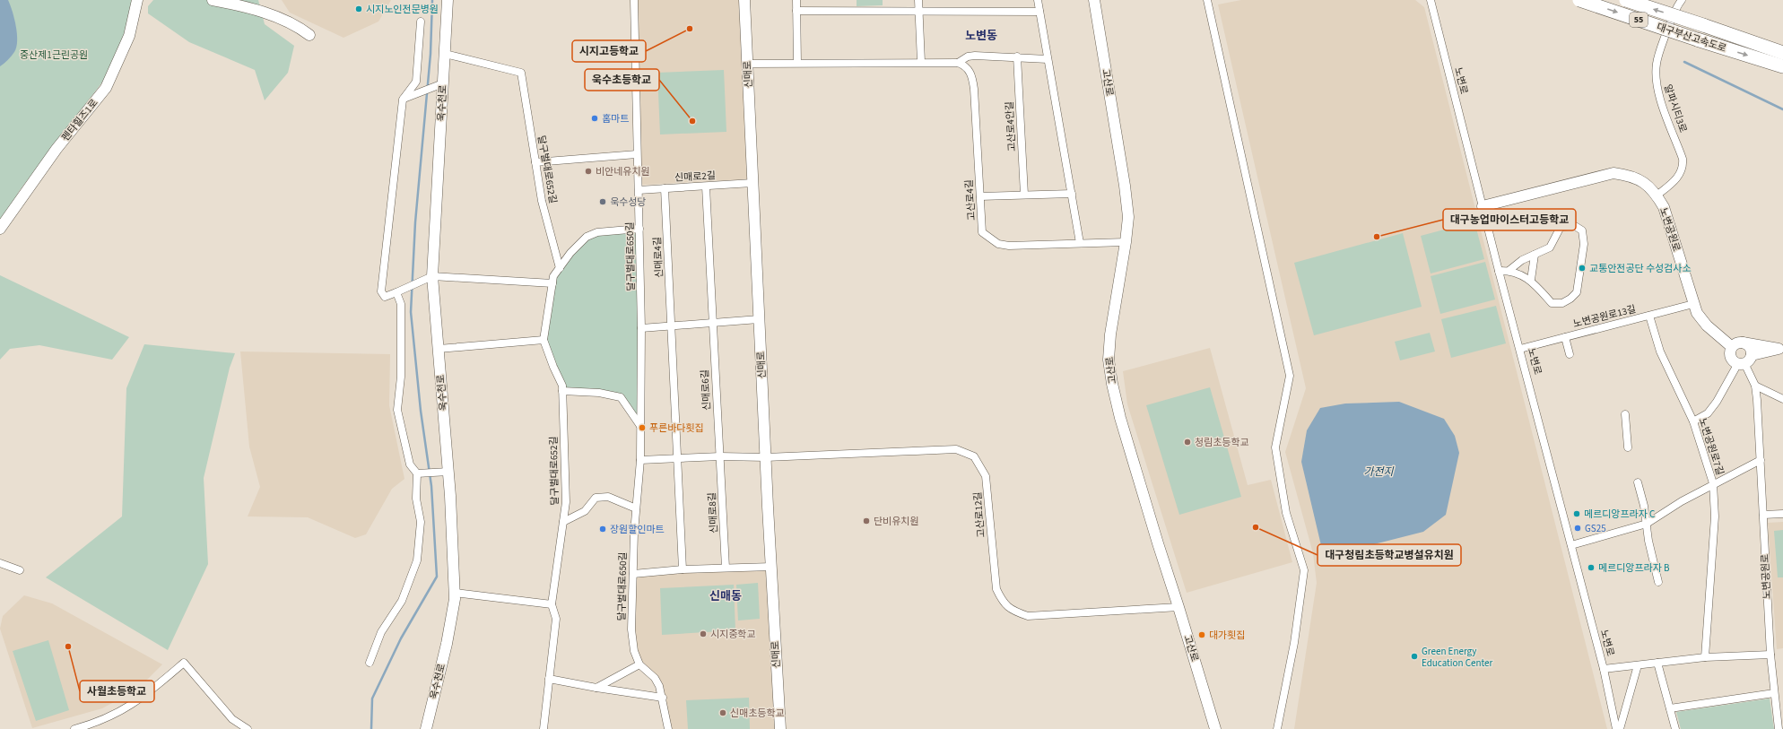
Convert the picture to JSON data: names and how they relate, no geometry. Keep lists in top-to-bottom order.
{
  "streets": {
    "highway": ["55", "대구부산고속도로"],
    "street": [
      "신매로",
      "노변로",
      "고산로",
      "욱수천로",
      "알파시티3로",
      "펜타힐즈1로",
      "고산로4안길",
      "달구벌대로652길",
      "신매로2길",
      "고산로4길",
      "노변공원로",
      "달구벌대로650길",
      "신매로4길",
      "노변공원로13길",
      "신매로6길",
      "노변공원로7길",
      "신매로8길",
      "고산로12길"
    ]
  },
  "crossings": [
    ["신매로", "신매로2길"],
    ["신매로", "고산로12길"],
    ["노변로", "노변공원로"],
    ["노변로", "노변공원로13길"],
    ["고산로", "고산로4길"],
    ["고산로", "고산로12길"],
    ["욱수천로", "달구벌대로652길"],
    ["알파시티3로", "노변공원로"],
    ["달구벌대로652길", "달구벌대로650길"],
    ["신매로2길", "달구벌대로650길"],
    ["신매로2길", "신매로4길"],
    ["노변공원로", "노변공원로13길"],
    ["노변공원로13길", "노변공원로7길"],
    ["신매로6길", "신매로8길"]
  ],
  "districts": ["노변동", "신매동"],
  "water": ["가전지"],
  "parks": ["중산제1근린공원"],
  "places": [
    "시지노인전문병원",
    "시지고등학교",
    "홈마트",
    "욱수초등학교",
    "비안네유치원",
    "욱수성당",
    "대구농업마이스터고등학교",
    "교통안전공단 수성검사소",
    "푸른바다횟집",
    "청림초등학교",
    "메르디앙프라자 C",
    "단비유치원",
    "대구청림초등학교병설유치원",
    "GS25",
    "장원할인마트",
    "메르디앙프라자 B",
    "시지중학교",
    "대가횟집",
    "사월초등학교",
    "Green Energy Education Center",
    "신매초등학교"
  ]
}
